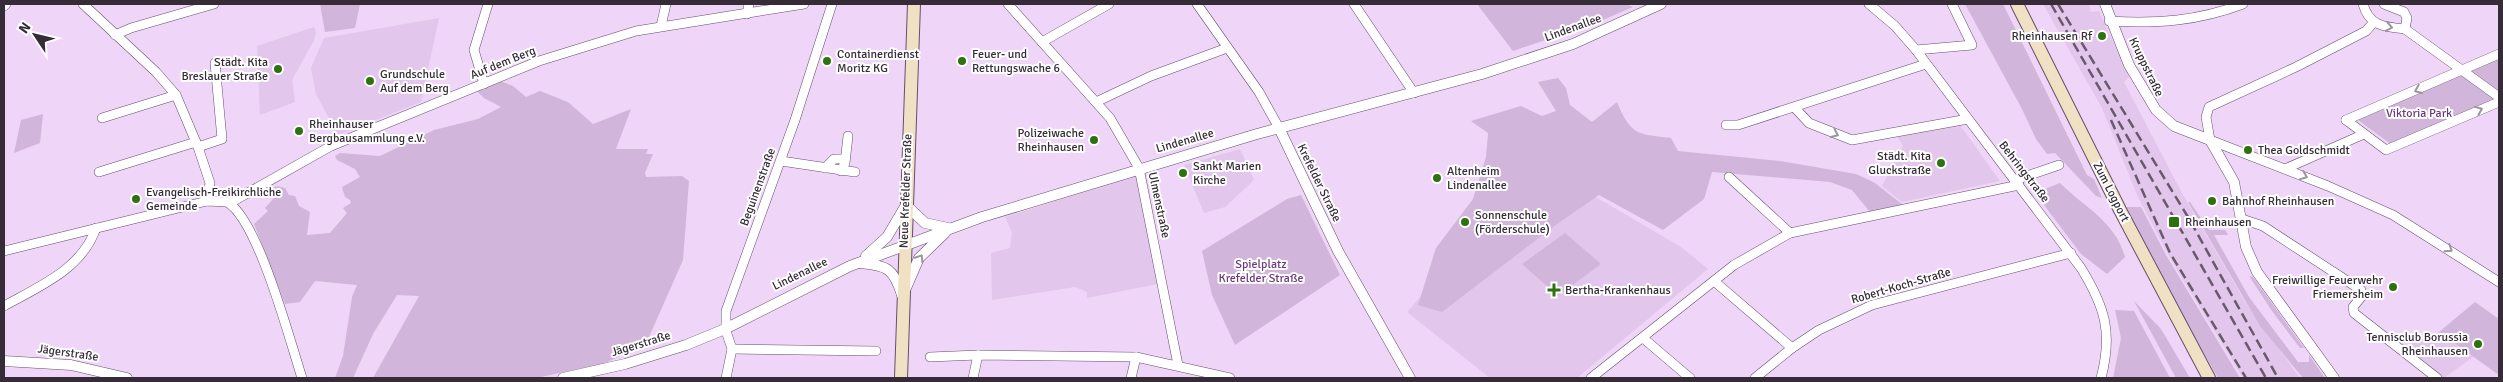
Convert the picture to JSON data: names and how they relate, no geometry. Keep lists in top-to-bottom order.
{
  "streets": {
    "main road": ["Neue Krefelder Straße", "Zum Logport"],
    "street": [
      "Lindenallee",
      "Auf dem Berg",
      "Kruppstraße",
      "Behringstraße",
      "Krefelder Straße",
      "Beguinenstraße",
      "Ulmenstraße",
      "Robert-Koch-Straße",
      "Jägerstraße"
    ]
  },
  "crossings": [
    ["Lindenallee", "Krefelder Straße"],
    ["Lindenallee", "Beguinenstraße"],
    ["Lindenallee", "Neue Krefelder Straße"],
    ["Lindenallee", "Ulmenstraße"],
    ["Lindenallee", "Jägerstraße"],
    ["Behringstraße", "Robert-Koch-Straße"],
    ["Beguinenstraße", "Jägerstraße"]
  ],
  "parks": ["Viktoria Park", "Spielplatz Krefelder Straße"],
  "places": {
    "other": [
      "Rheinhausen Rf",
      "Containerdienst Moritz KG",
      "Feuer- und Rettungswache 6",
      "Städt. Kita Breslauer Straße",
      "Grundschule Auf dem Berg",
      "Rheinhauser Bergbausammlung e.V.",
      "Polizeiwache Rheinhausen",
      "Thea Goldschmidt",
      "Städt. Kita Gluckstraße",
      "Sankt Marien Kirche",
      "Altenheim Lindenallee",
      "Evangelisch-Freikirchliche Gemeinde",
      "Bahnhof Rheinhausen",
      "Sonnenschule (Förderschule)",
      "Freiwillige Feuerwehr Friemersheim",
      "Tennisclub Borussia Rheinhausen"
    ],
    "transit": ["Rheinhausen"],
    "health": ["Bertha-Krankenhaus"]
  },
  "north": "top left"
}
